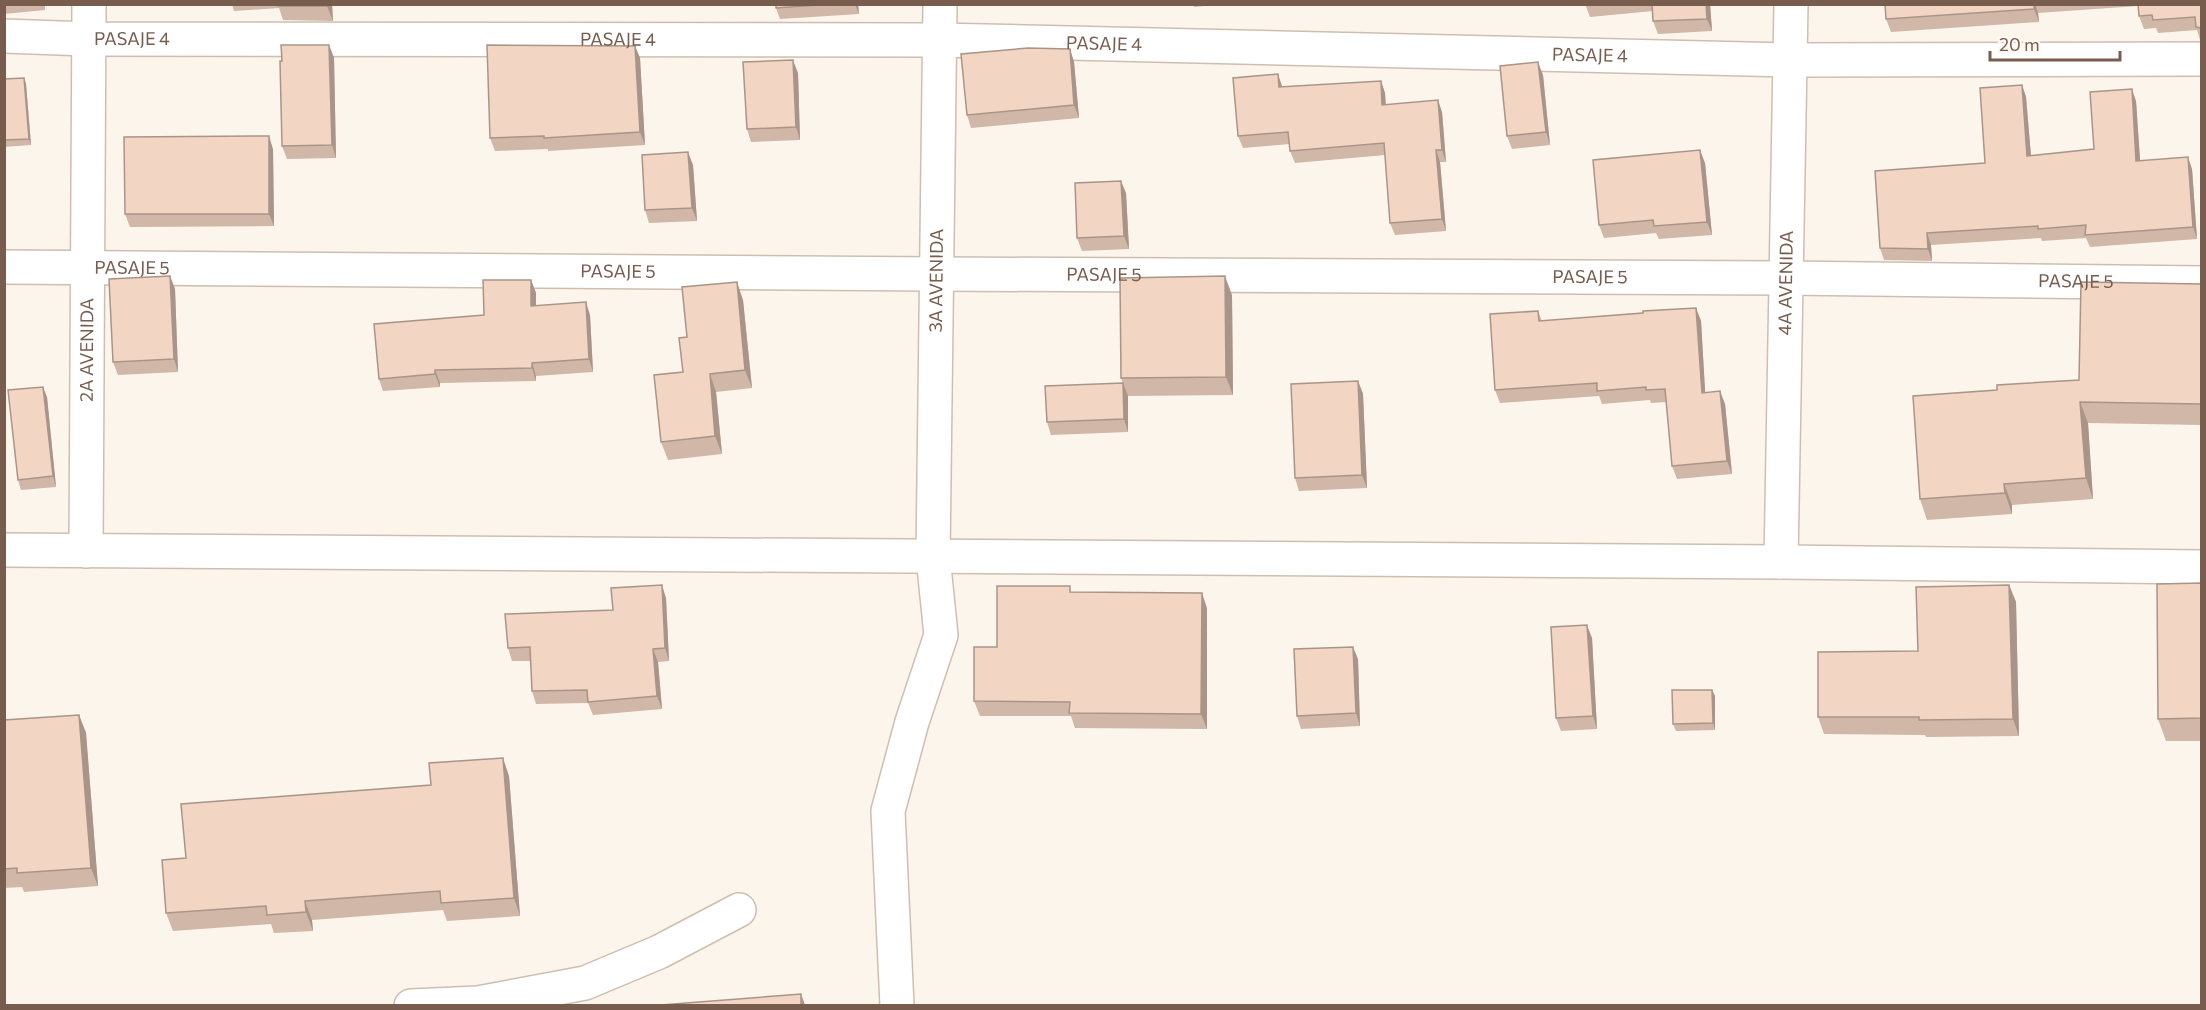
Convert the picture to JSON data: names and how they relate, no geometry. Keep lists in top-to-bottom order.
{
  "streets": {
    "street": [
      "PASAJE 4",
      "PASAJE 5",
      "3A AVENIDA",
      "4A AVENIDA",
      "2A AVENIDA"
    ]
  },
  "crossings": [
    ["PASAJE 4", "3A AVENIDA"],
    ["PASAJE 4", "4A AVENIDA"],
    ["PASAJE 4", "2A AVENIDA"],
    ["PASAJE 5", "3A AVENIDA"],
    ["PASAJE 5", "4A AVENIDA"],
    ["PASAJE 5", "2A AVENIDA"]
  ],
  "scale_bar": "20 m"
}
